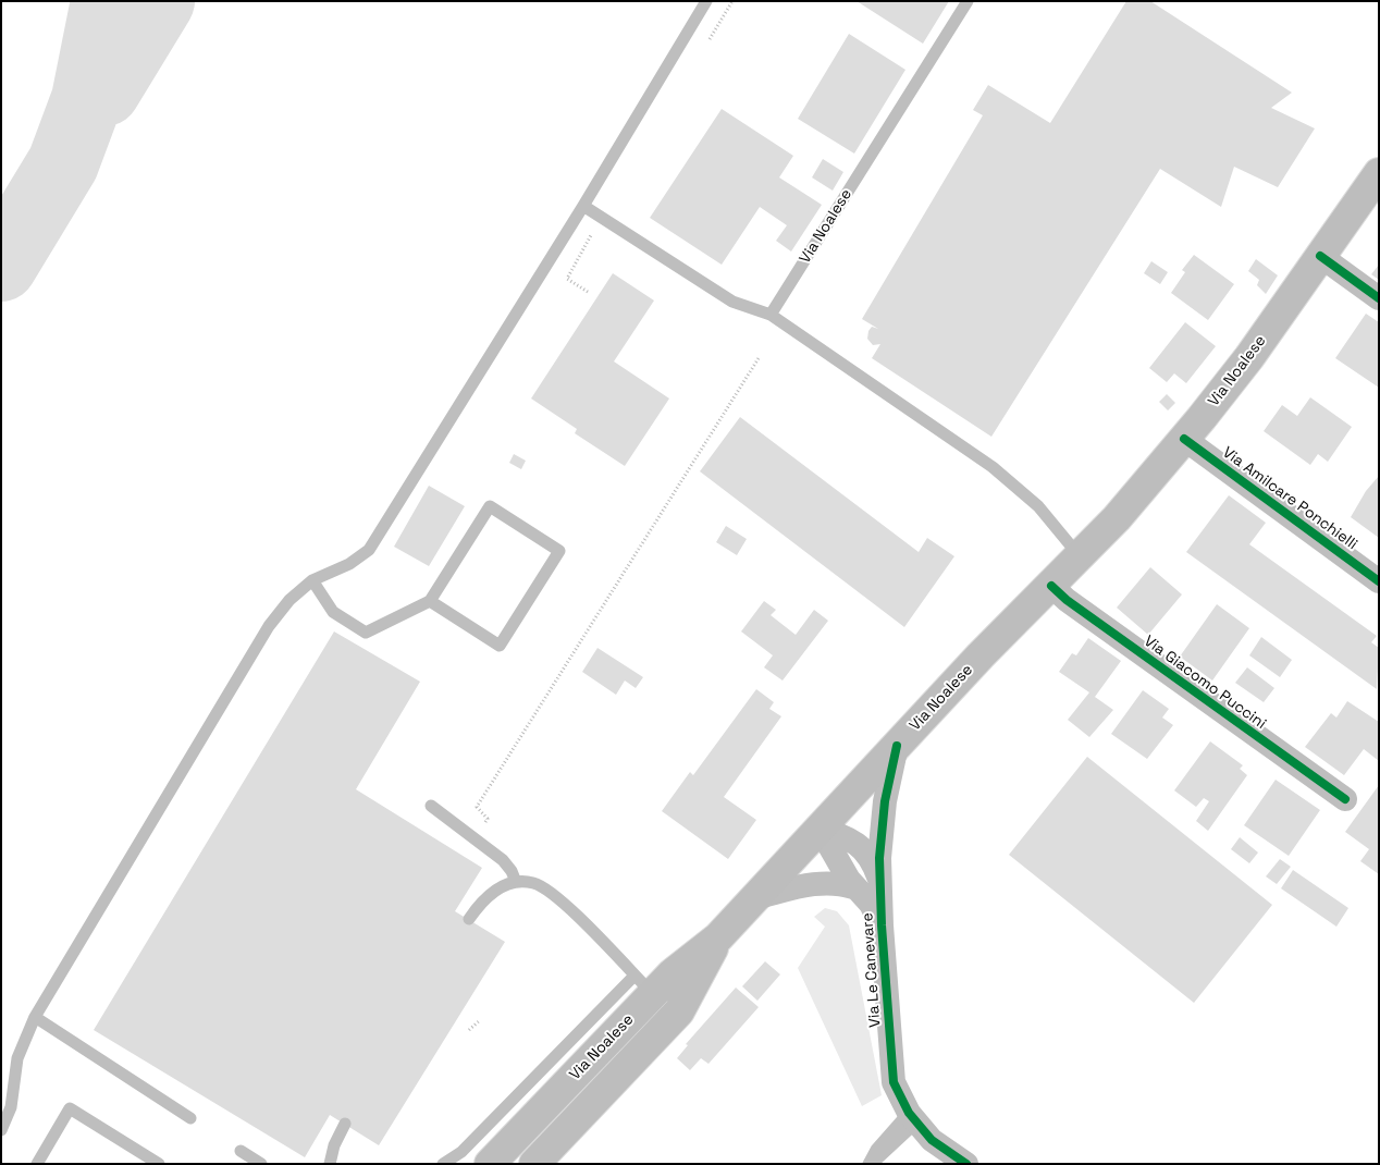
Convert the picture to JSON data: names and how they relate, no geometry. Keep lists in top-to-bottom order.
{
  "streets": {
    "main road": ["Via Noalese"],
    "street": ["Via Amilcare Ponchielli", "Via Giacomo Puccini", "Via Le Canevare"]
  },
  "crossings": [
    ["Via Noalese", "Via Amilcare Ponchielli"],
    ["Via Noalese", "Via Giacomo Puccini"],
    ["Via Noalese", "Via Le Canevare"]
  ]
}
